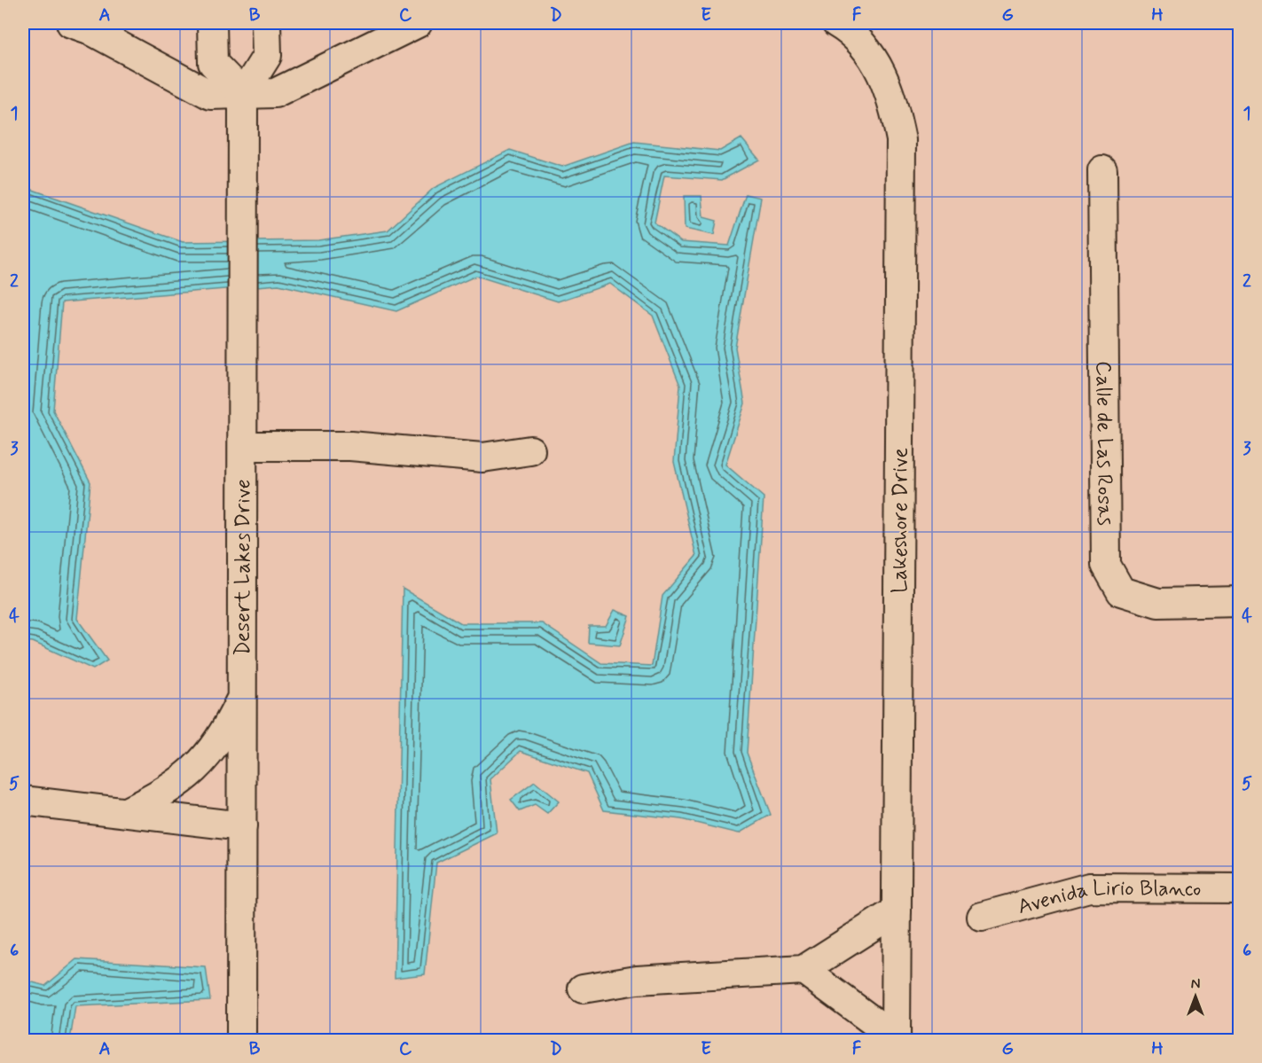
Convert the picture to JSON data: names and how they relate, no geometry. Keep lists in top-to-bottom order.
{
  "streets": {
    "street": [
      "Calle de Las Rosas",
      "Lakeshore Drive",
      "Desert Lakes Drive",
      "Avenida Lirio Blanco"
    ]
  },
  "north": "top",
  "grid": {
    "columns": [
      "A",
      "B",
      "C",
      "D",
      "E",
      "F",
      "G",
      "H"
    ],
    "rows": [
      "1",
      "2",
      "3",
      "4",
      "5",
      "6"
    ]
  }
}
